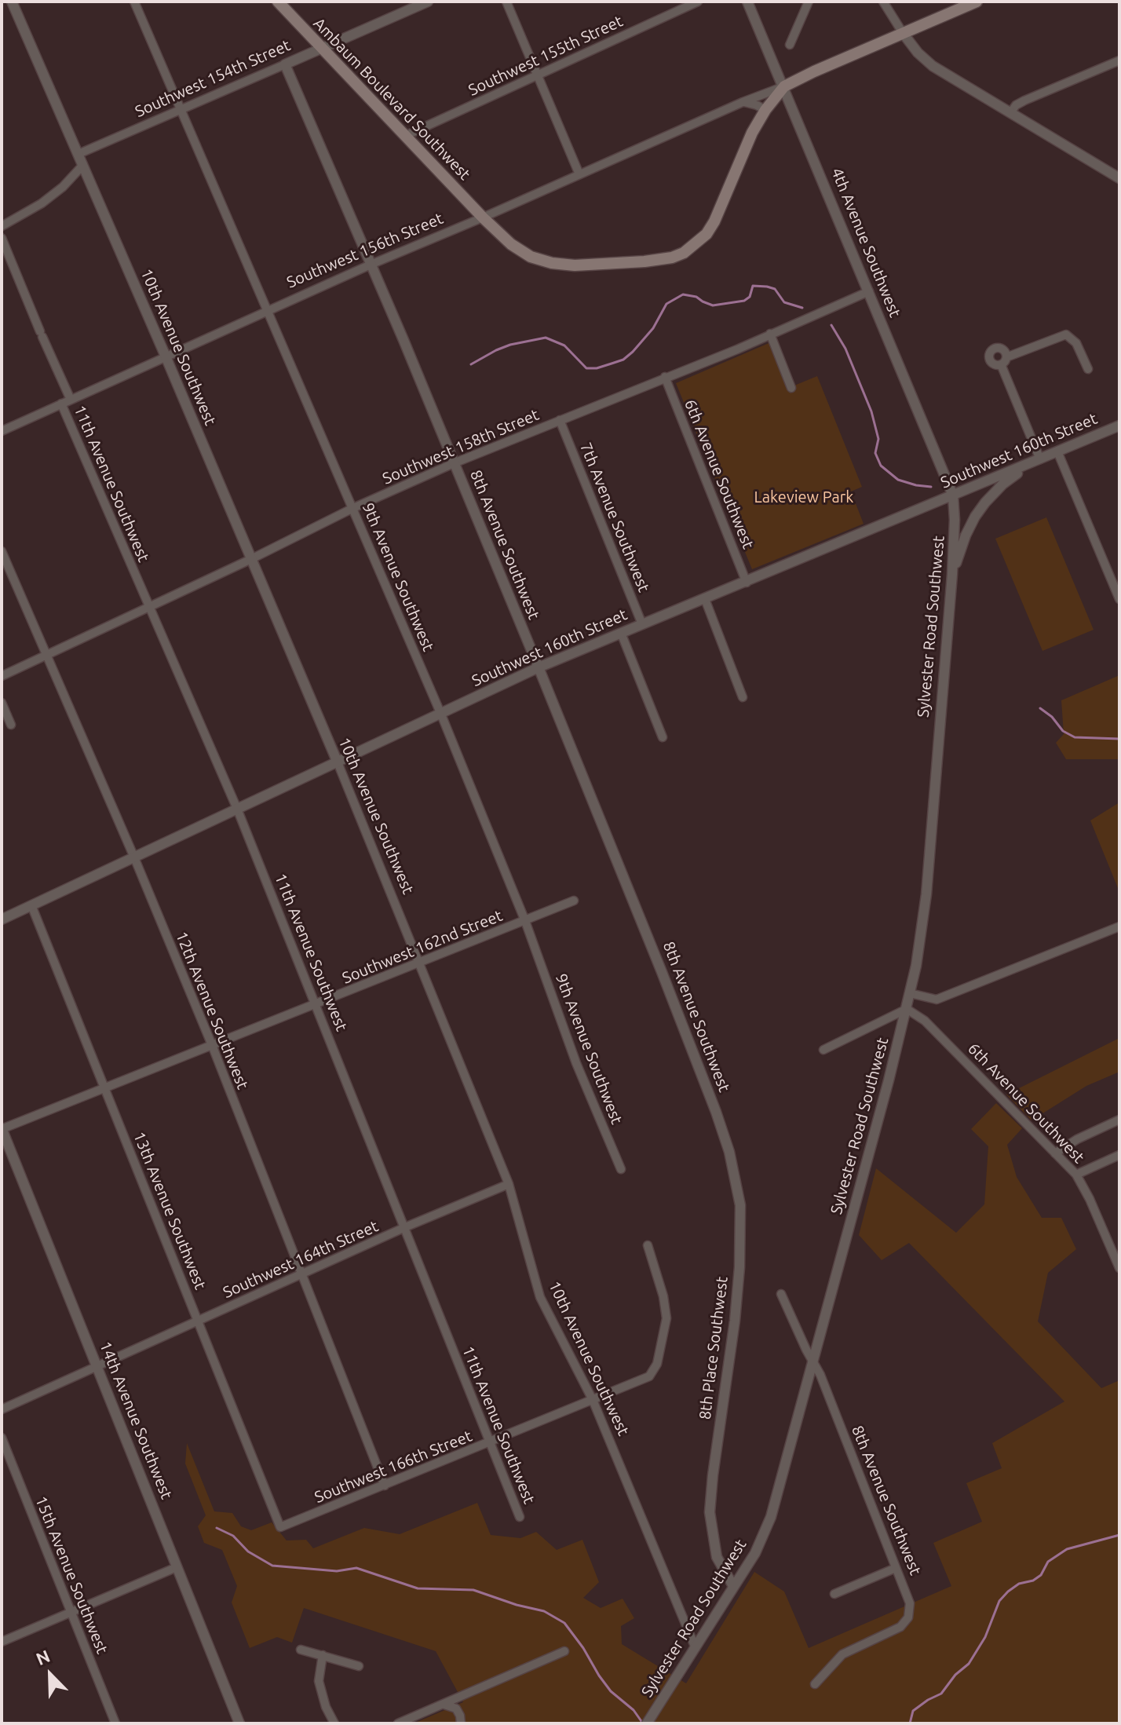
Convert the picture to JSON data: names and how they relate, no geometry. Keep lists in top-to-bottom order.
{
  "streets": {
    "main road": ["Ambaum Boulevard Southwest"],
    "street": [
      "Southwest 155th Street",
      "Southwest 154th Street",
      "4th Avenue Southwest",
      "Southwest 156th Street",
      "10th Avenue Southwest",
      "Southwest 158th Street",
      "Southwest 160th Street",
      "6th Avenue Southwest",
      "11th Avenue Southwest",
      "7th Avenue Southwest",
      "8th Avenue Southwest",
      "9th Avenue Southwest",
      "Sylvester Road Southwest",
      "Southwest 162nd Street",
      "12th Avenue Southwest",
      "13th Avenue Southwest",
      "Southwest 164th Street",
      "8th Place Southwest",
      "14th Avenue Southwest",
      "Southwest 166th Street",
      "15th Avenue Southwest"
    ]
  },
  "crossings": [
    ["Southwest 155th Street", "Ambaum Boulevard Southwest"],
    ["Southwest 154th Street", "Ambaum Boulevard Southwest"],
    ["Southwest 154th Street", "10th Avenue Southwest"],
    ["Southwest 154th Street", "8th Avenue Southwest"],
    ["Southwest 154th Street", "9th Avenue Southwest"],
    ["Ambaum Boulevard Southwest", "4th Avenue Southwest"],
    ["Ambaum Boulevard Southwest", "Southwest 156th Street"],
    ["4th Avenue Southwest", "Southwest 156th Street"],
    ["4th Avenue Southwest", "Southwest 158th Street"],
    ["4th Avenue Southwest", "Southwest 160th Street"],
    ["4th Avenue Southwest", "Sylvester Road Southwest"],
    ["Southwest 156th Street", "10th Avenue Southwest"],
    ["Southwest 156th Street", "11th Avenue Southwest"],
    ["Southwest 156th Street", "8th Avenue Southwest"],
    ["Southwest 156th Street", "9th Avenue Southwest"],
    ["10th Avenue Southwest", "Southwest 158th Street"],
    ["10th Avenue Southwest", "Southwest 160th Street"],
    ["10th Avenue Southwest", "Sylvester Road Southwest"],
    ["10th Avenue Southwest", "Southwest 162nd Street"],
    ["10th Avenue Southwest", "Southwest 164th Street"],
    ["10th Avenue Southwest", "Southwest 166th Street"],
    ["Southwest 158th Street", "6th Avenue Southwest"],
    ["Southwest 158th Street", "11th Avenue Southwest"],
    ["Southwest 158th Street", "7th Avenue Southwest"],
    ["Southwest 158th Street", "8th Avenue Southwest"],
    ["Southwest 158th Street", "9th Avenue Southwest"],
    ["Southwest 158th Street", "12th Avenue Southwest"],
    ["Southwest 160th Street", "6th Avenue Southwest"],
    ["Southwest 160th Street", "11th Avenue Southwest"],
    ["Southwest 160th Street", "7th Avenue Southwest"],
    ["Southwest 160th Street", "8th Avenue Southwest"],
    ["Southwest 160th Street", "9th Avenue Southwest"],
    ["Southwest 160th Street", "Sylvester Road Southwest"],
    ["Southwest 160th Street", "12th Avenue Southwest"],
    ["Southwest 160th Street", "13th Avenue Southwest"],
    ["6th Avenue Southwest", "Sylvester Road Southwest"],
    ["11th Avenue Southwest", "Southwest 162nd Street"],
    ["11th Avenue Southwest", "Southwest 164th Street"],
    ["11th Avenue Southwest", "Southwest 166th Street"],
    ["8th Avenue Southwest", "Sylvester Road Southwest"],
    ["8th Avenue Southwest", "8th Place Southwest"],
    ["9th Avenue Southwest", "Southwest 162nd Street"],
    ["Sylvester Road Southwest", "8th Place Southwest"],
    ["Southwest 162nd Street", "12th Avenue Southwest"],
    ["Southwest 162nd Street", "13th Avenue Southwest"],
    ["Southwest 162nd Street", "14th Avenue Southwest"],
    ["12th Avenue Southwest", "Southwest 164th Street"],
    ["12th Avenue Southwest", "Southwest 166th Street"],
    ["13th Avenue Southwest", "Southwest 164th Street"],
    ["13th Avenue Southwest", "Southwest 166th Street"],
    ["Southwest 164th Street", "14th Avenue Southwest"]
  ],
  "parks": ["Lakeview Park"],
  "north": "top left"
}
